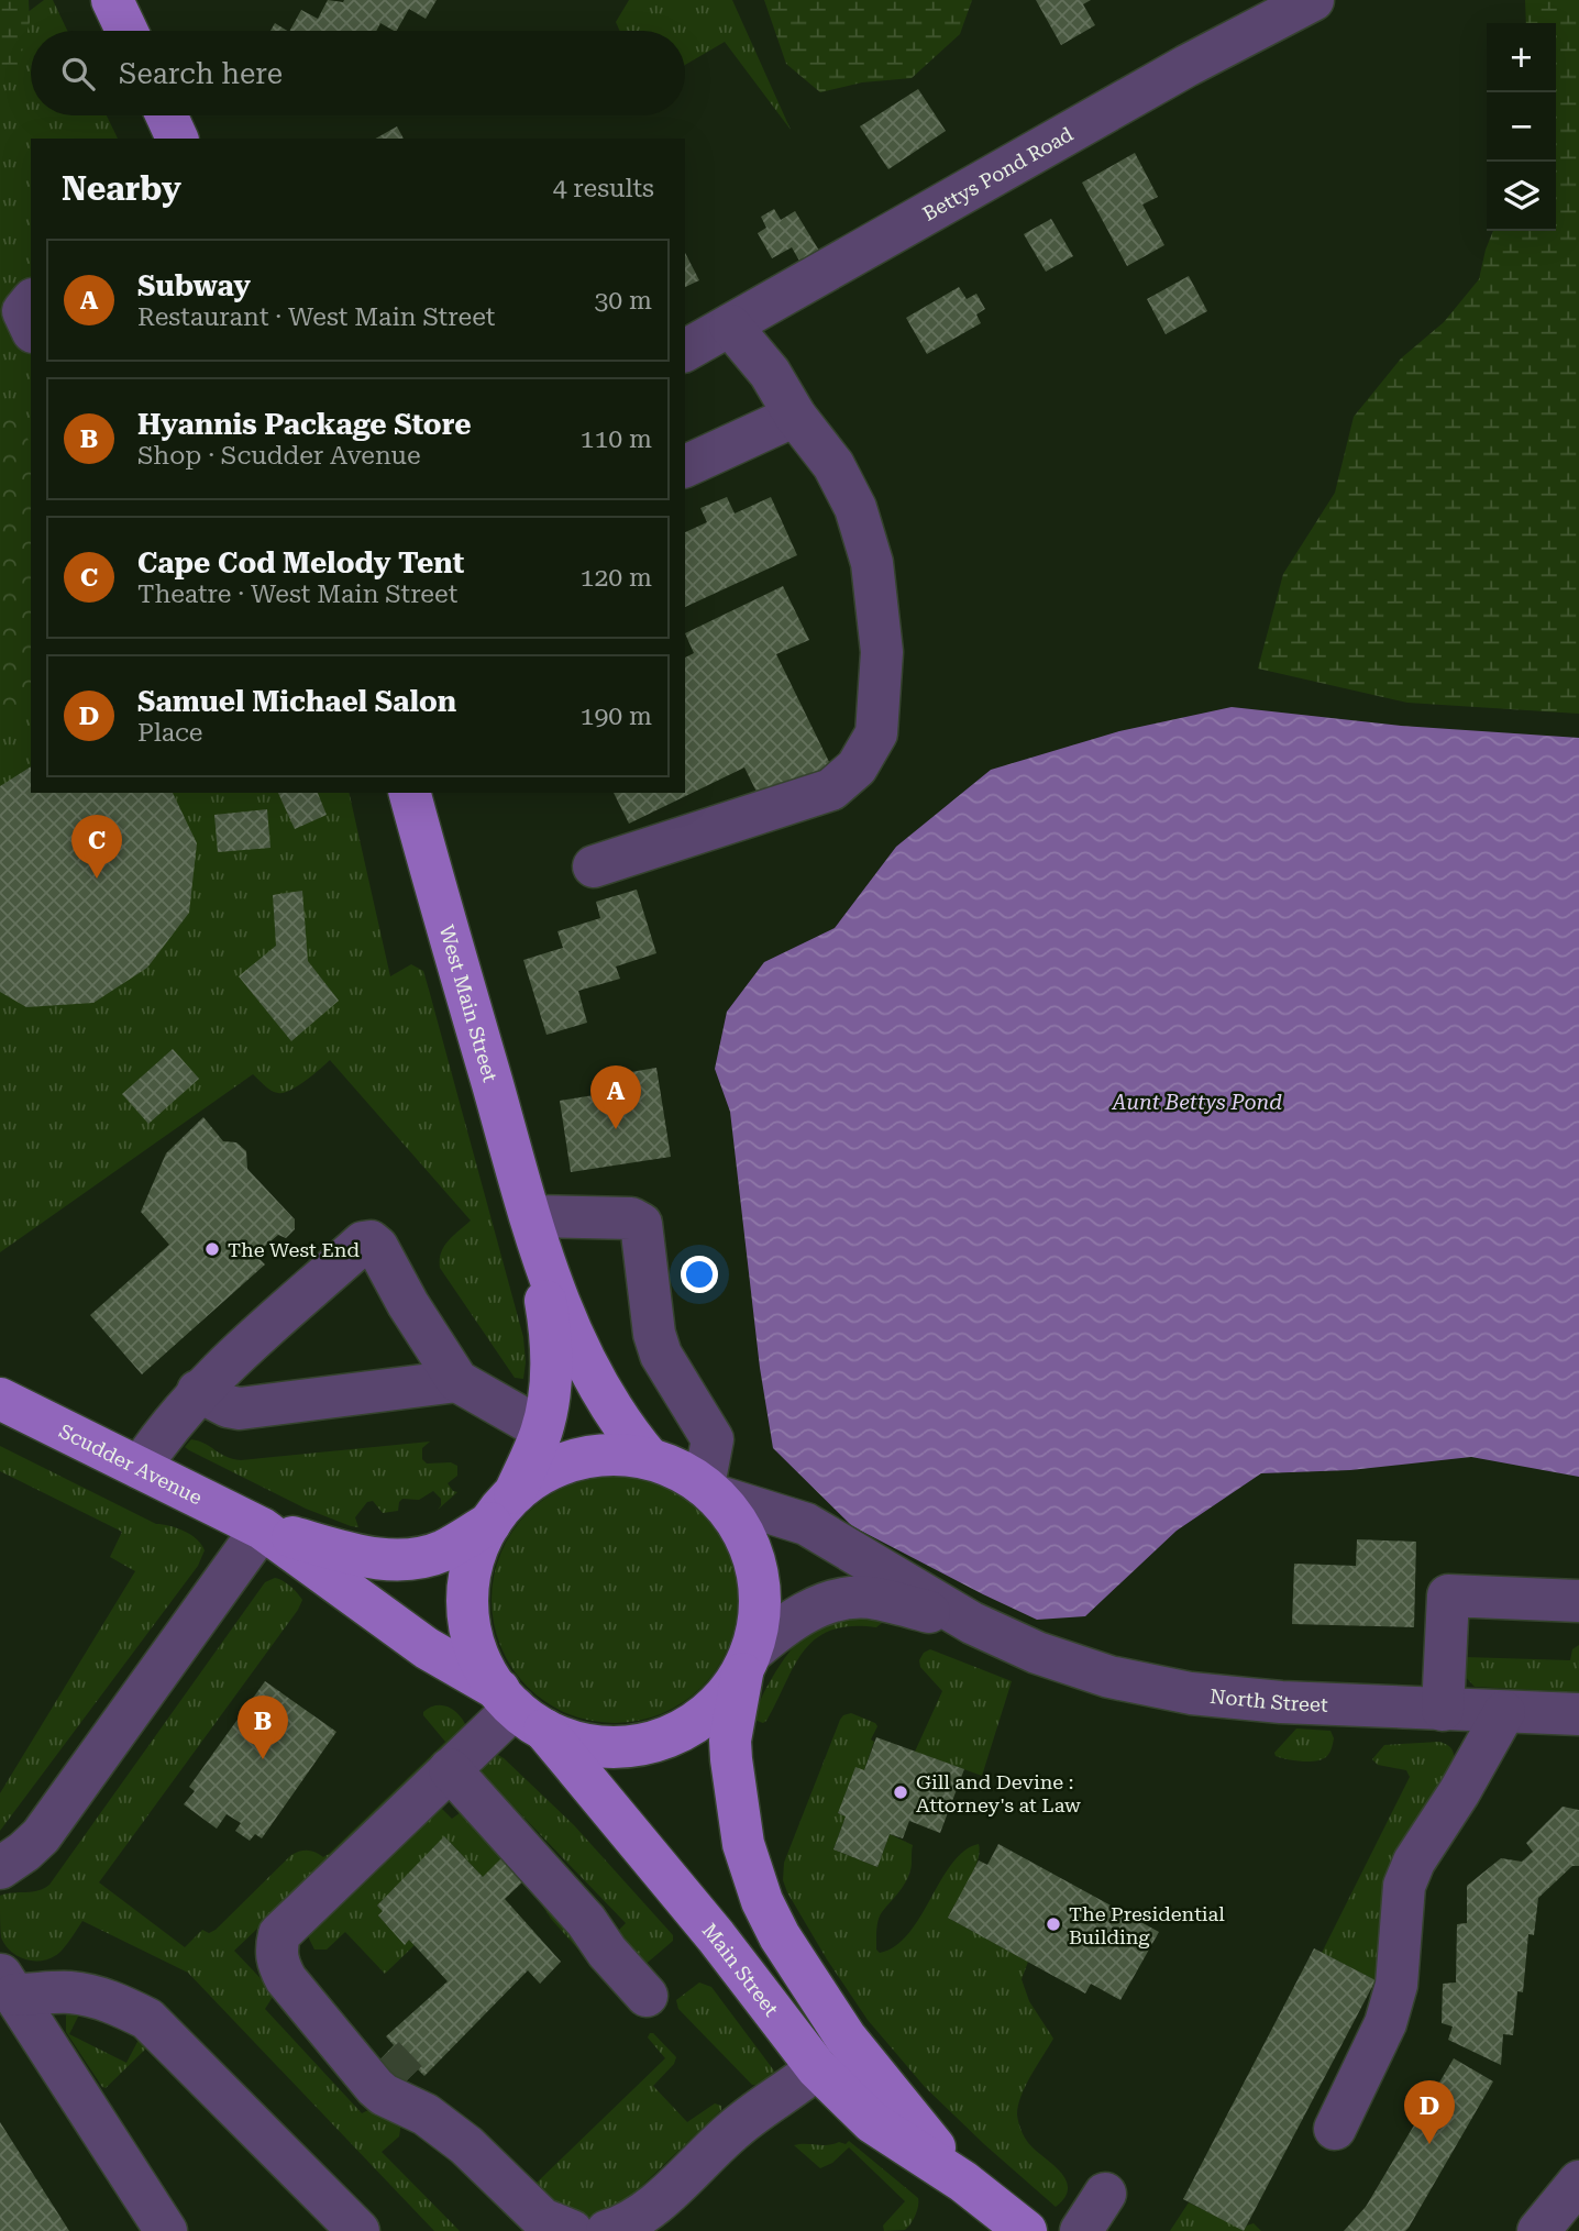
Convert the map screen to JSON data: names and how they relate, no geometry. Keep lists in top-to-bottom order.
{
  "streets": {
    "main road": ["West Main Street", "Scudder Avenue", "Main Street"],
    "street": ["Bettys Pond Road", "North Street"]
  },
  "crossings": [
    ["West Main Street", "Scudder Avenue"],
    ["West Main Street", "Main Street"],
    ["Scudder Avenue", "Main Street"],
    ["North Street", "Main Street"]
  ],
  "water": ["Aunt Bettys Pond"],
  "places": ["The West End", "Gill and Devine : Attorney's at Law", "The Presidential Building"],
  "page": {
    "map_buttons": ["+", "−"],
    "search": "Search here",
    "heading": ["Nearby", "4 results"],
    "list": [
      {
        "mark": "A",
        "name": "Subway",
        "note": "Restaurant · West Main Street",
        "value": "30 m"
      },
      {
        "mark": "B",
        "name": "Hyannis Package Store",
        "note": "Shop · Scudder Avenue",
        "value": "110 m"
      },
      {
        "mark": "C",
        "name": "Cape Cod Melody Tent",
        "note": "Theatre · West Main Street",
        "value": "120 m"
      },
      {
        "mark": "D",
        "name": "Samuel Michael Salon",
        "note": "Place",
        "value": "190 m"
      }
    ],
    "pins": [
      "C",
      "A",
      "B",
      "D"
    ]
  }
}
